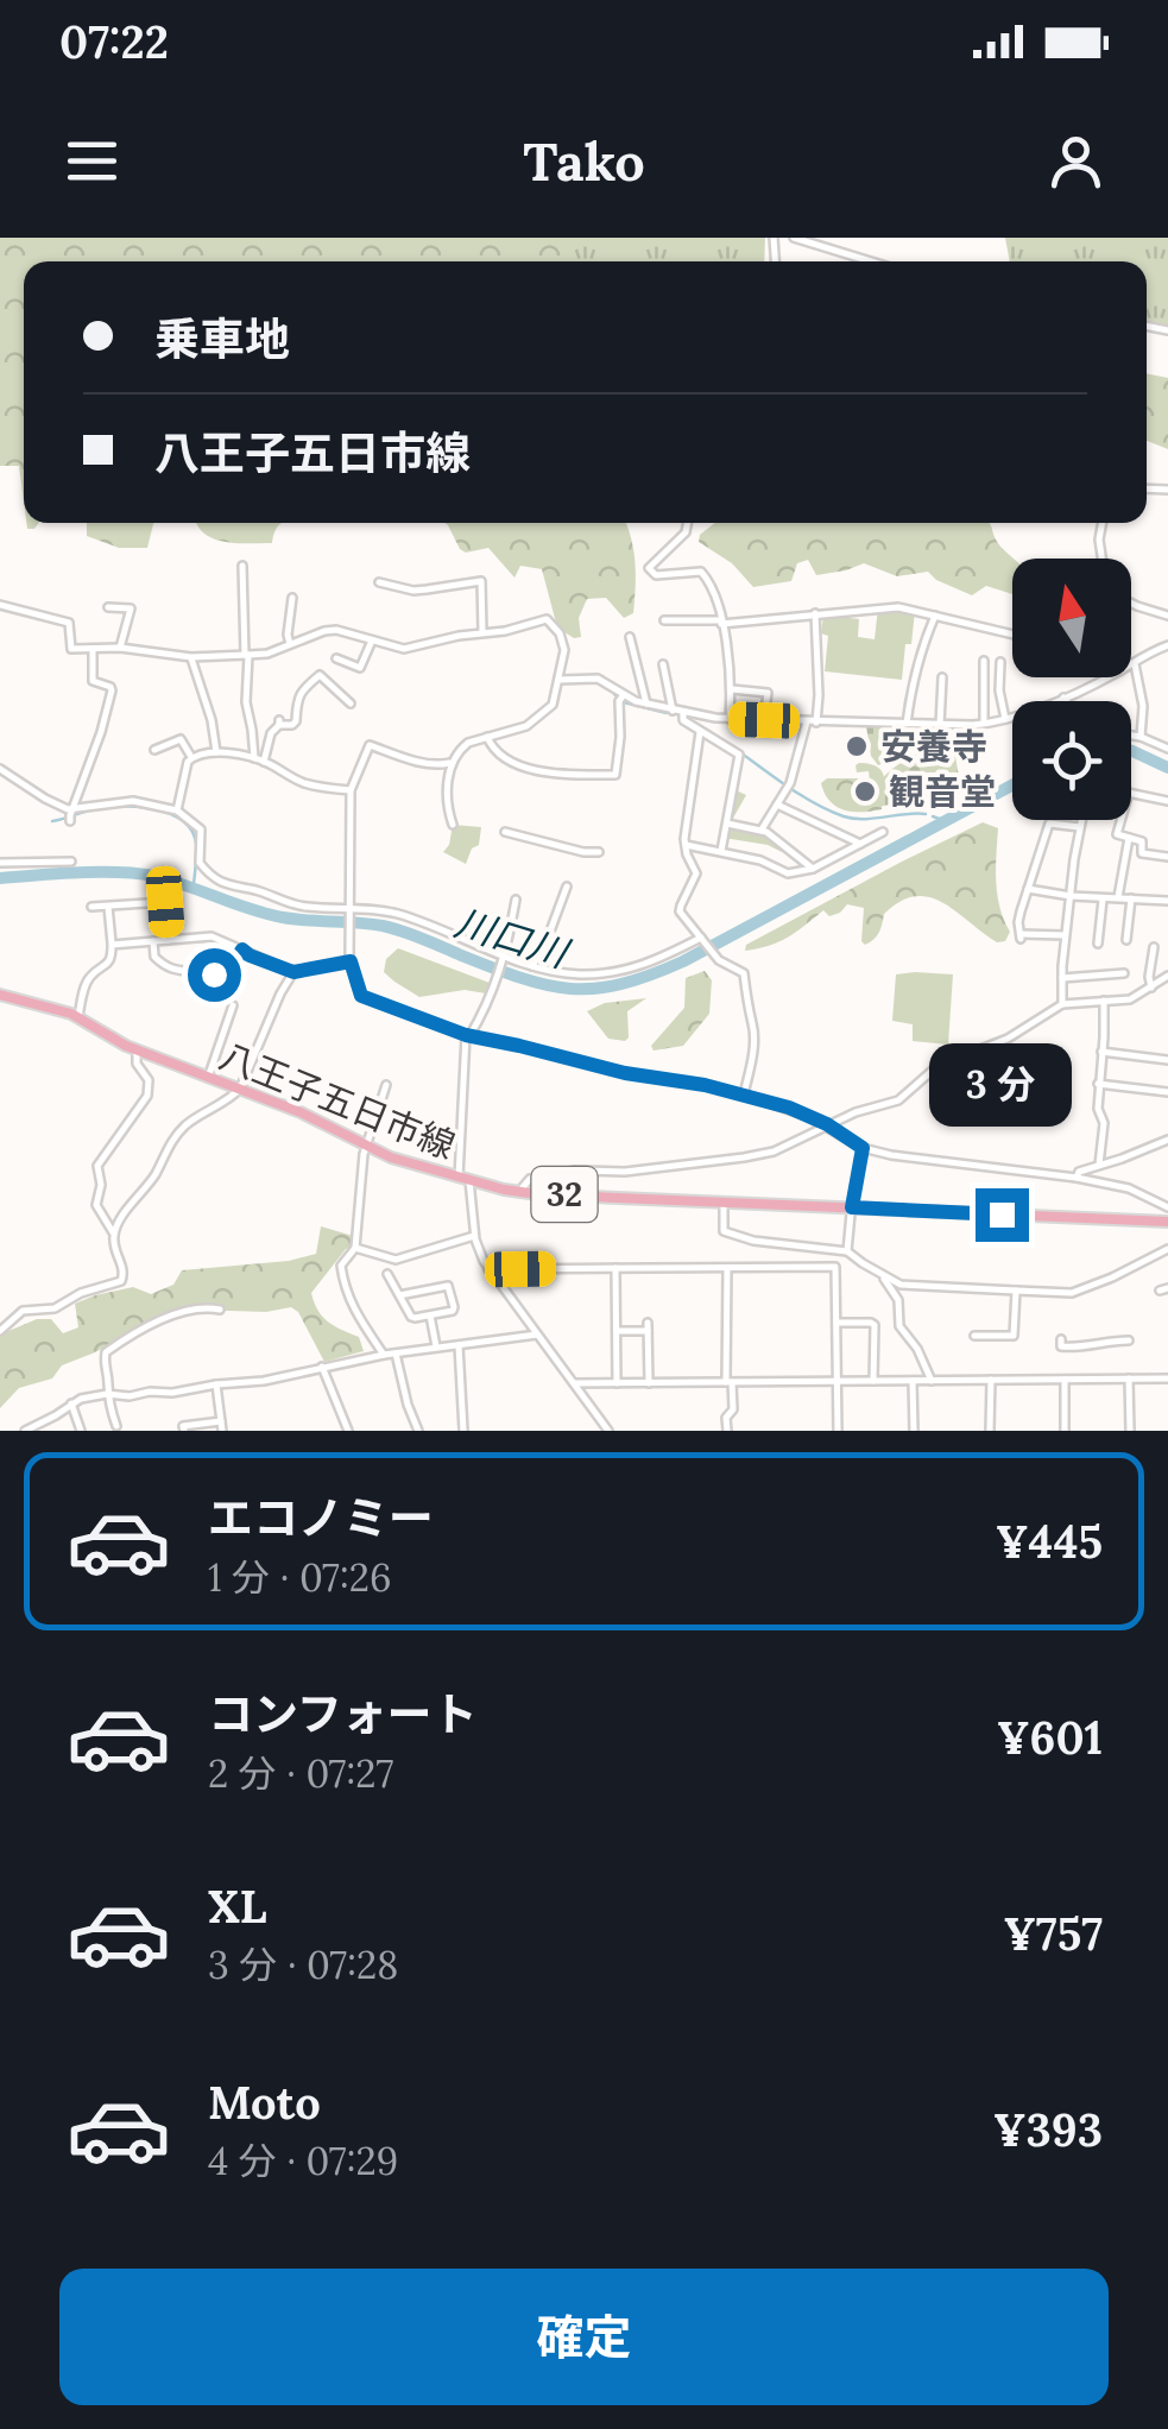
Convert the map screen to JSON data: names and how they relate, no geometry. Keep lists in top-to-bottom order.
{
  "streets": {
    "main road": ["八王子五日市線", "32"]
  },
  "water": ["川口川"],
  "places": ["安養寺", "観音堂"],
  "north": "top",
  "page": {
    "status": "07:22",
    "header": "Tako",
    "banner": ["乗車地", "八王子五日市線"],
    "bubble": "3 分",
    "list": [
      {
        "name": "エコノミー",
        "note": "1 分 · 07:26",
        "value": "¥445"
      },
      {
        "name": "コンフォート",
        "note": "2 分 · 07:27",
        "value": "¥601"
      },
      {
        "name": "XL",
        "note": "3 分 · 07:28",
        "value": "¥757"
      },
      {
        "name": "Moto",
        "note": "4 分 · 07:29",
        "value": "¥393"
      }
    ],
    "buttons": "確定"
  }
}
